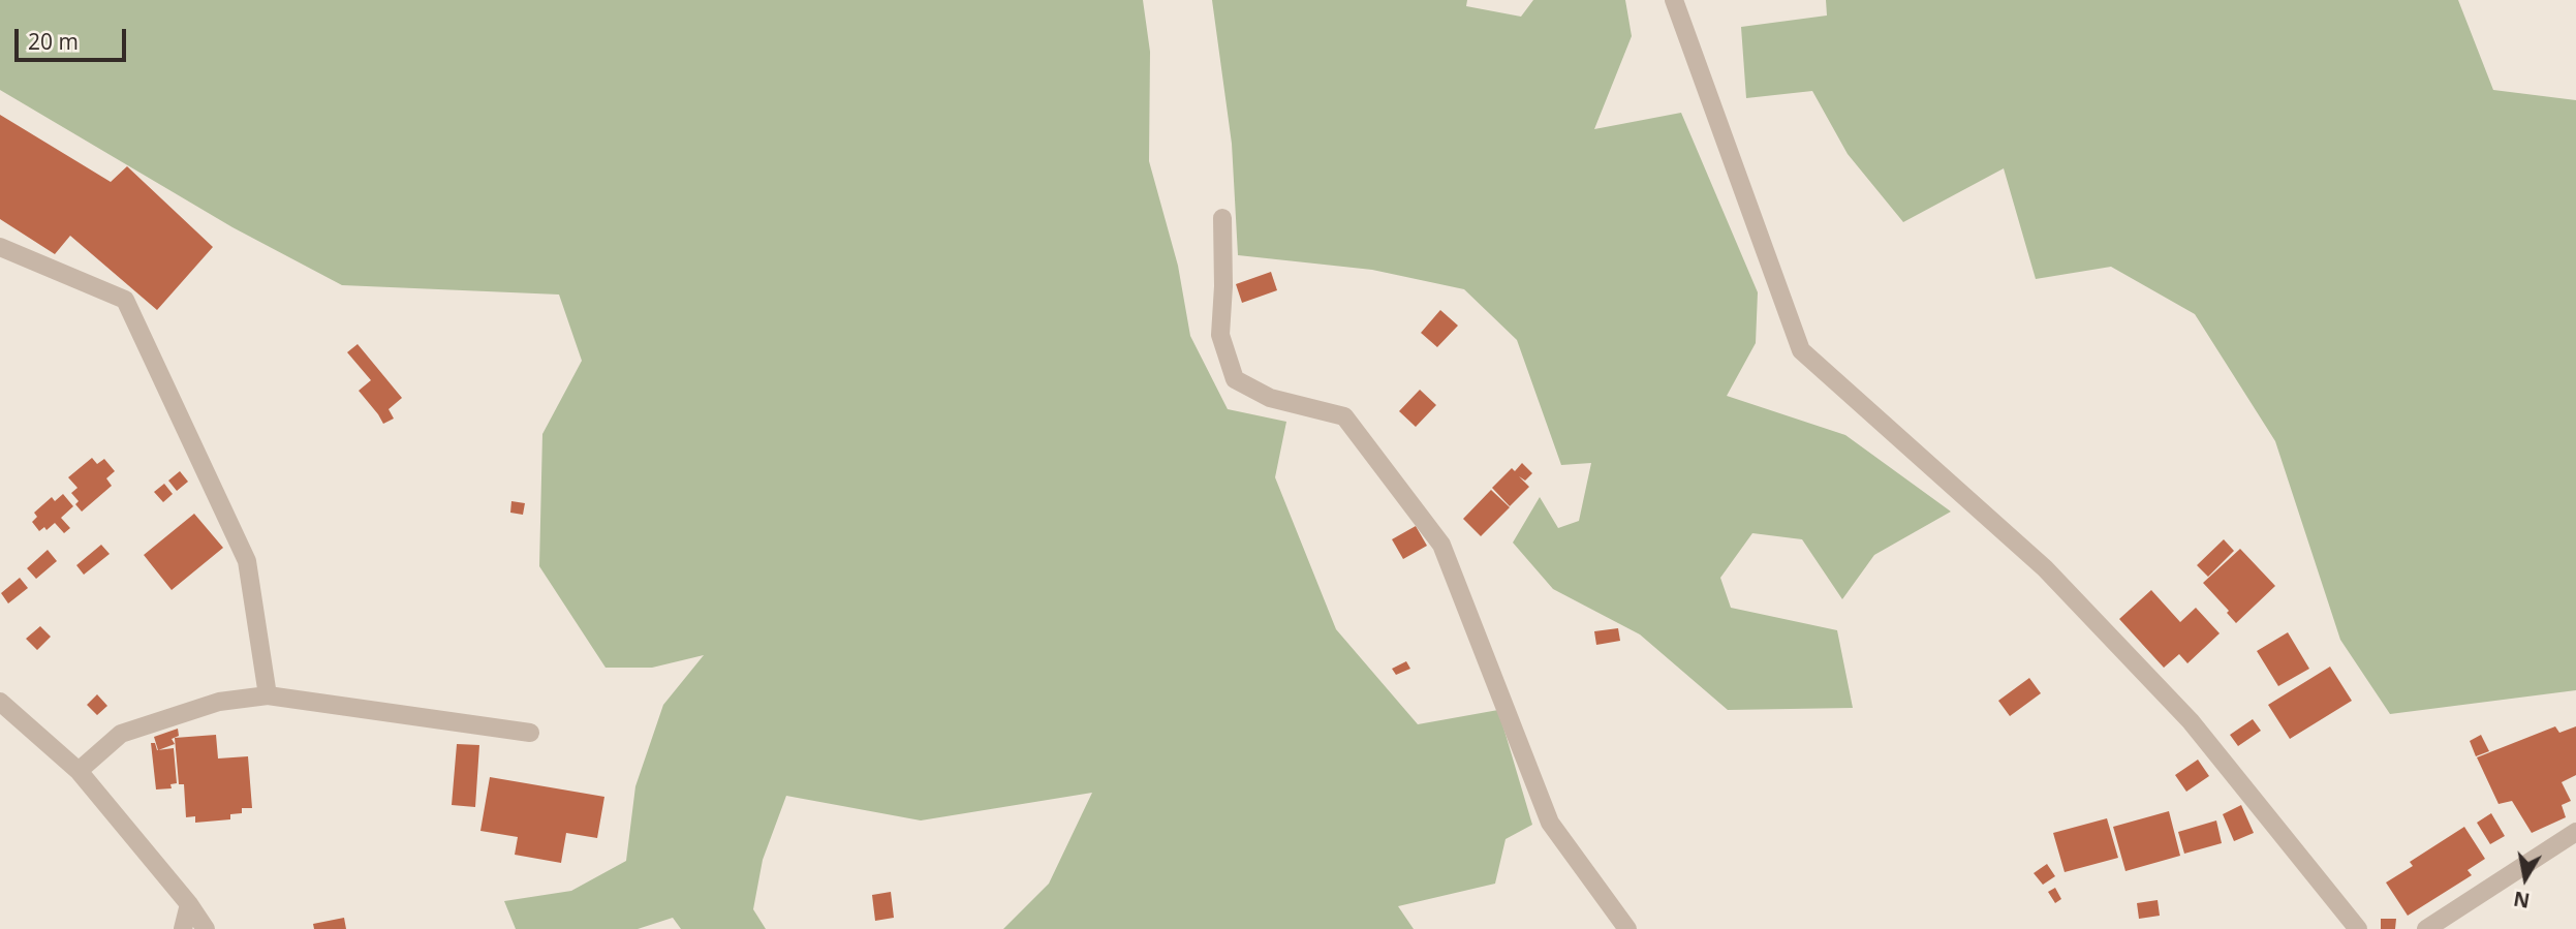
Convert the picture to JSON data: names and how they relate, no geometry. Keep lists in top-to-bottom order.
{
  "scale_bar": "20 m",
  "north": "bottom"
}
